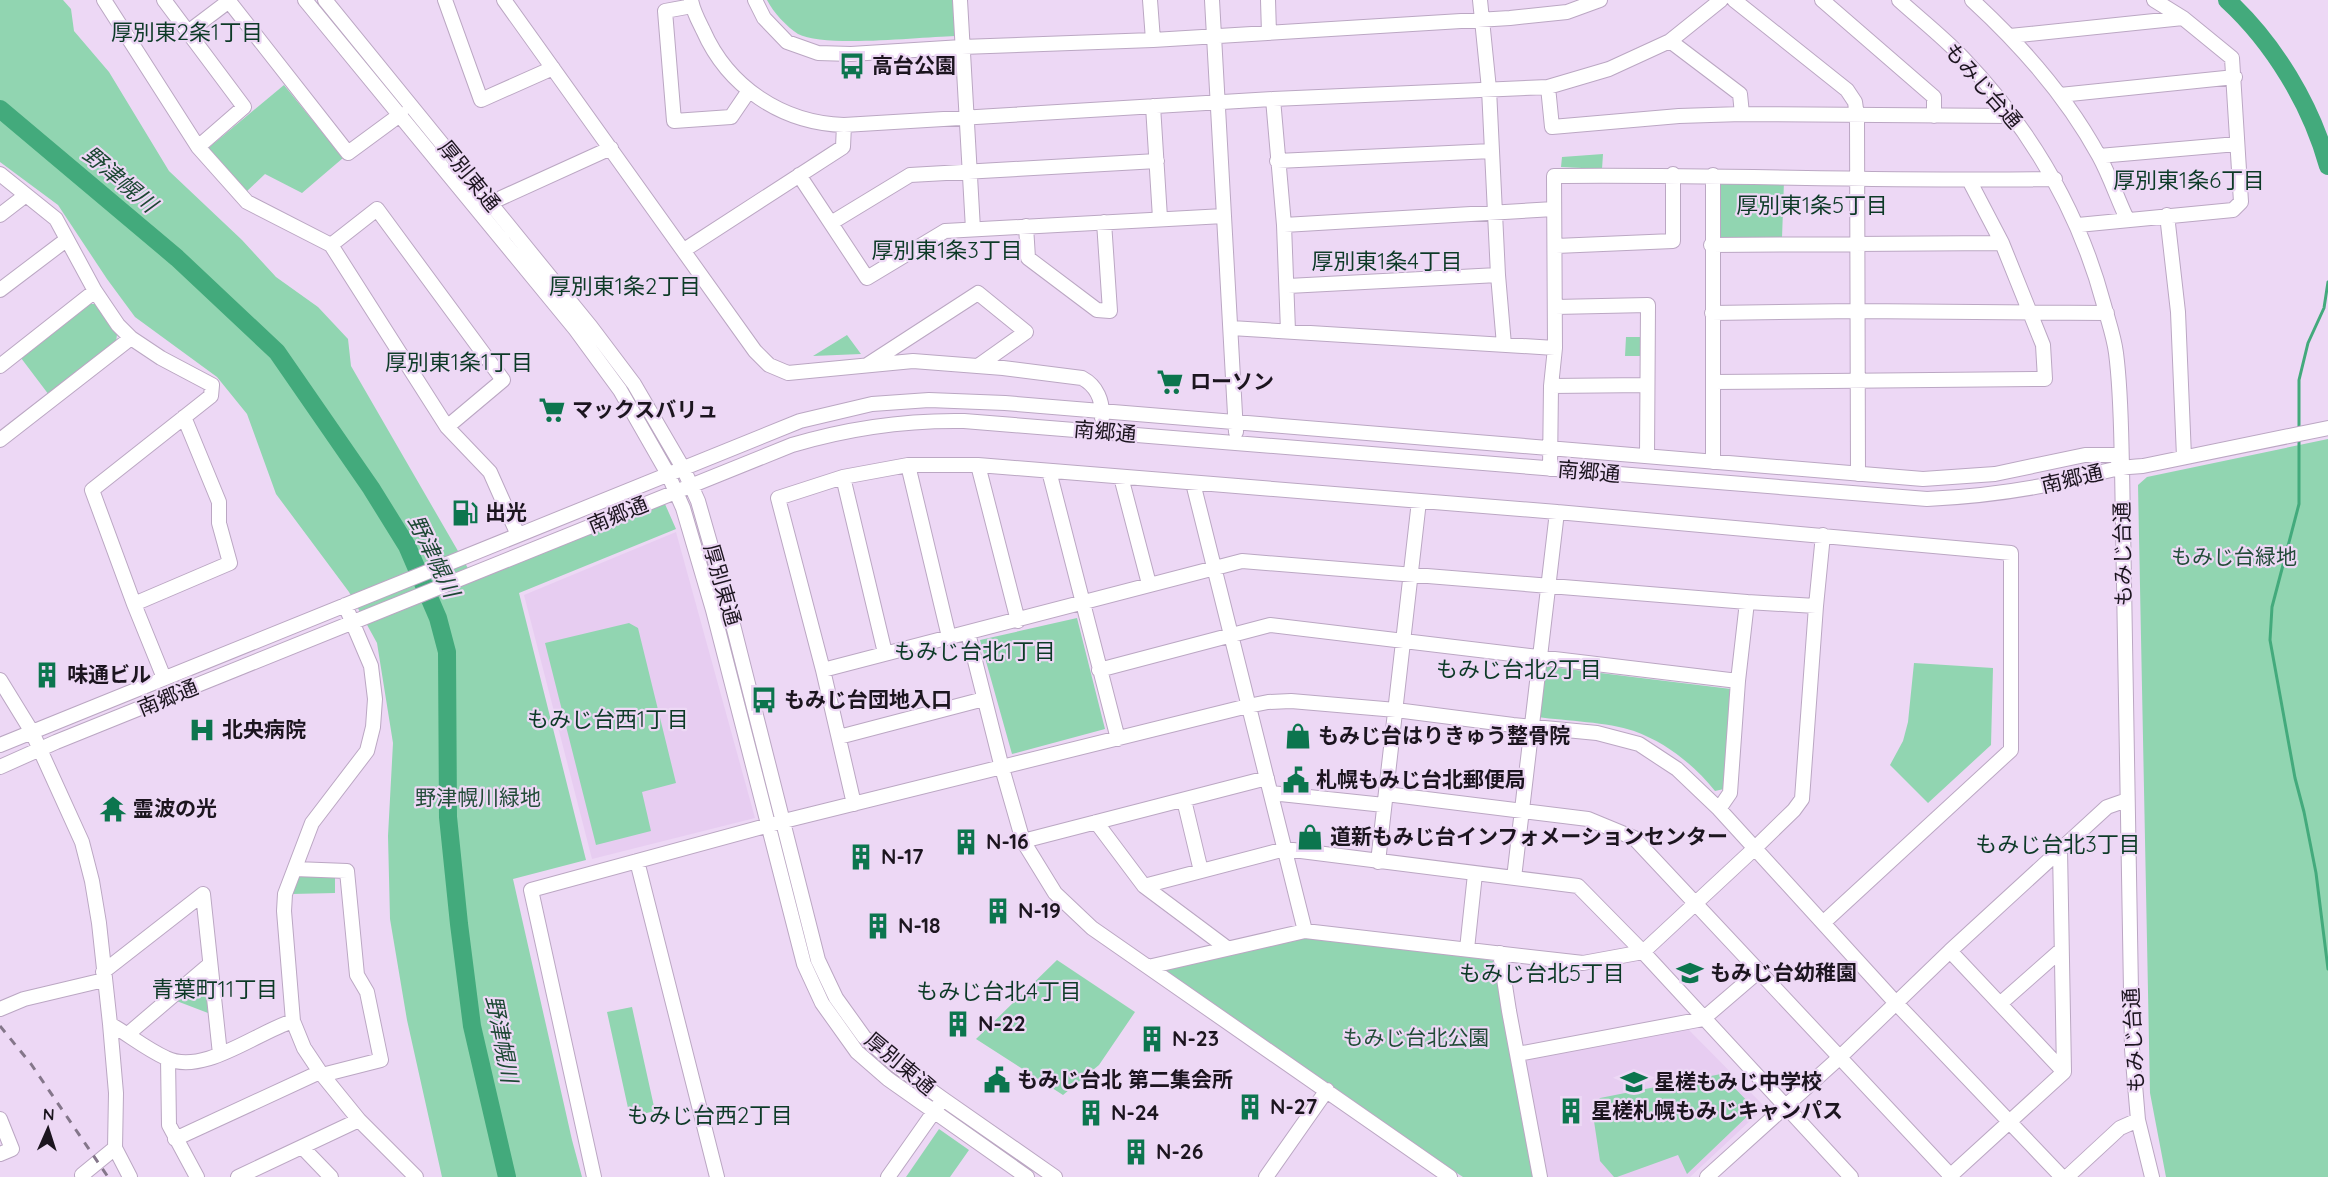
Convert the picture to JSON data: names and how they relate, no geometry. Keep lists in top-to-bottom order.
{
  "streets": {
    "street": ["もみじ台通", "厚別東通", "南郷通"]
  },
  "crossings": [
    ["もみじ台通", "南郷通"],
    ["厚別東通", "南郷通"]
  ],
  "districts": [
    "厚別東2条1丁目",
    "厚別東1条6丁目",
    "厚別東1条5丁目",
    "厚別東1条3丁目",
    "厚別東1条4丁目",
    "厚別東1条2丁目",
    "厚別東1条1丁目",
    "もみじ台北1丁目",
    "もみじ台北2丁目",
    "もみじ台西1丁目",
    "もみじ台北3丁目",
    "もみじ台北5丁目",
    "青葉町11丁目",
    "もみじ台北4丁目",
    "もみじ台西2丁目"
  ],
  "water": ["野津幌川"],
  "parks": ["もみじ台緑地", "野津幌川緑地", "もみじ台北公園"],
  "places": {
    "bus stop": ["高台公園", "もみじ台団地入口"],
    "supermarket": ["ローソン", "マックスバリュ"],
    "fuel station": ["出光"],
    "building": [
      "味通ビル",
      "N-16",
      "N-17",
      "N-19",
      "N-18",
      "N-22",
      "N-23",
      "N-27",
      "星槎札幌もみじキャンパス",
      "N-24",
      "N-26"
    ],
    "hospital": ["北央病院"],
    "shop": ["もみじ台はりきゅう整骨院", "道新もみじ台インフォメーションセンター"],
    "public building": ["札幌もみじ台北郵便局", "もみじ台北 第二集会所"],
    "temple": ["霊波の光"],
    "school or university": ["もみじ台幼稚園", "星槎もみじ中学校"]
  },
  "north": "top"
}
